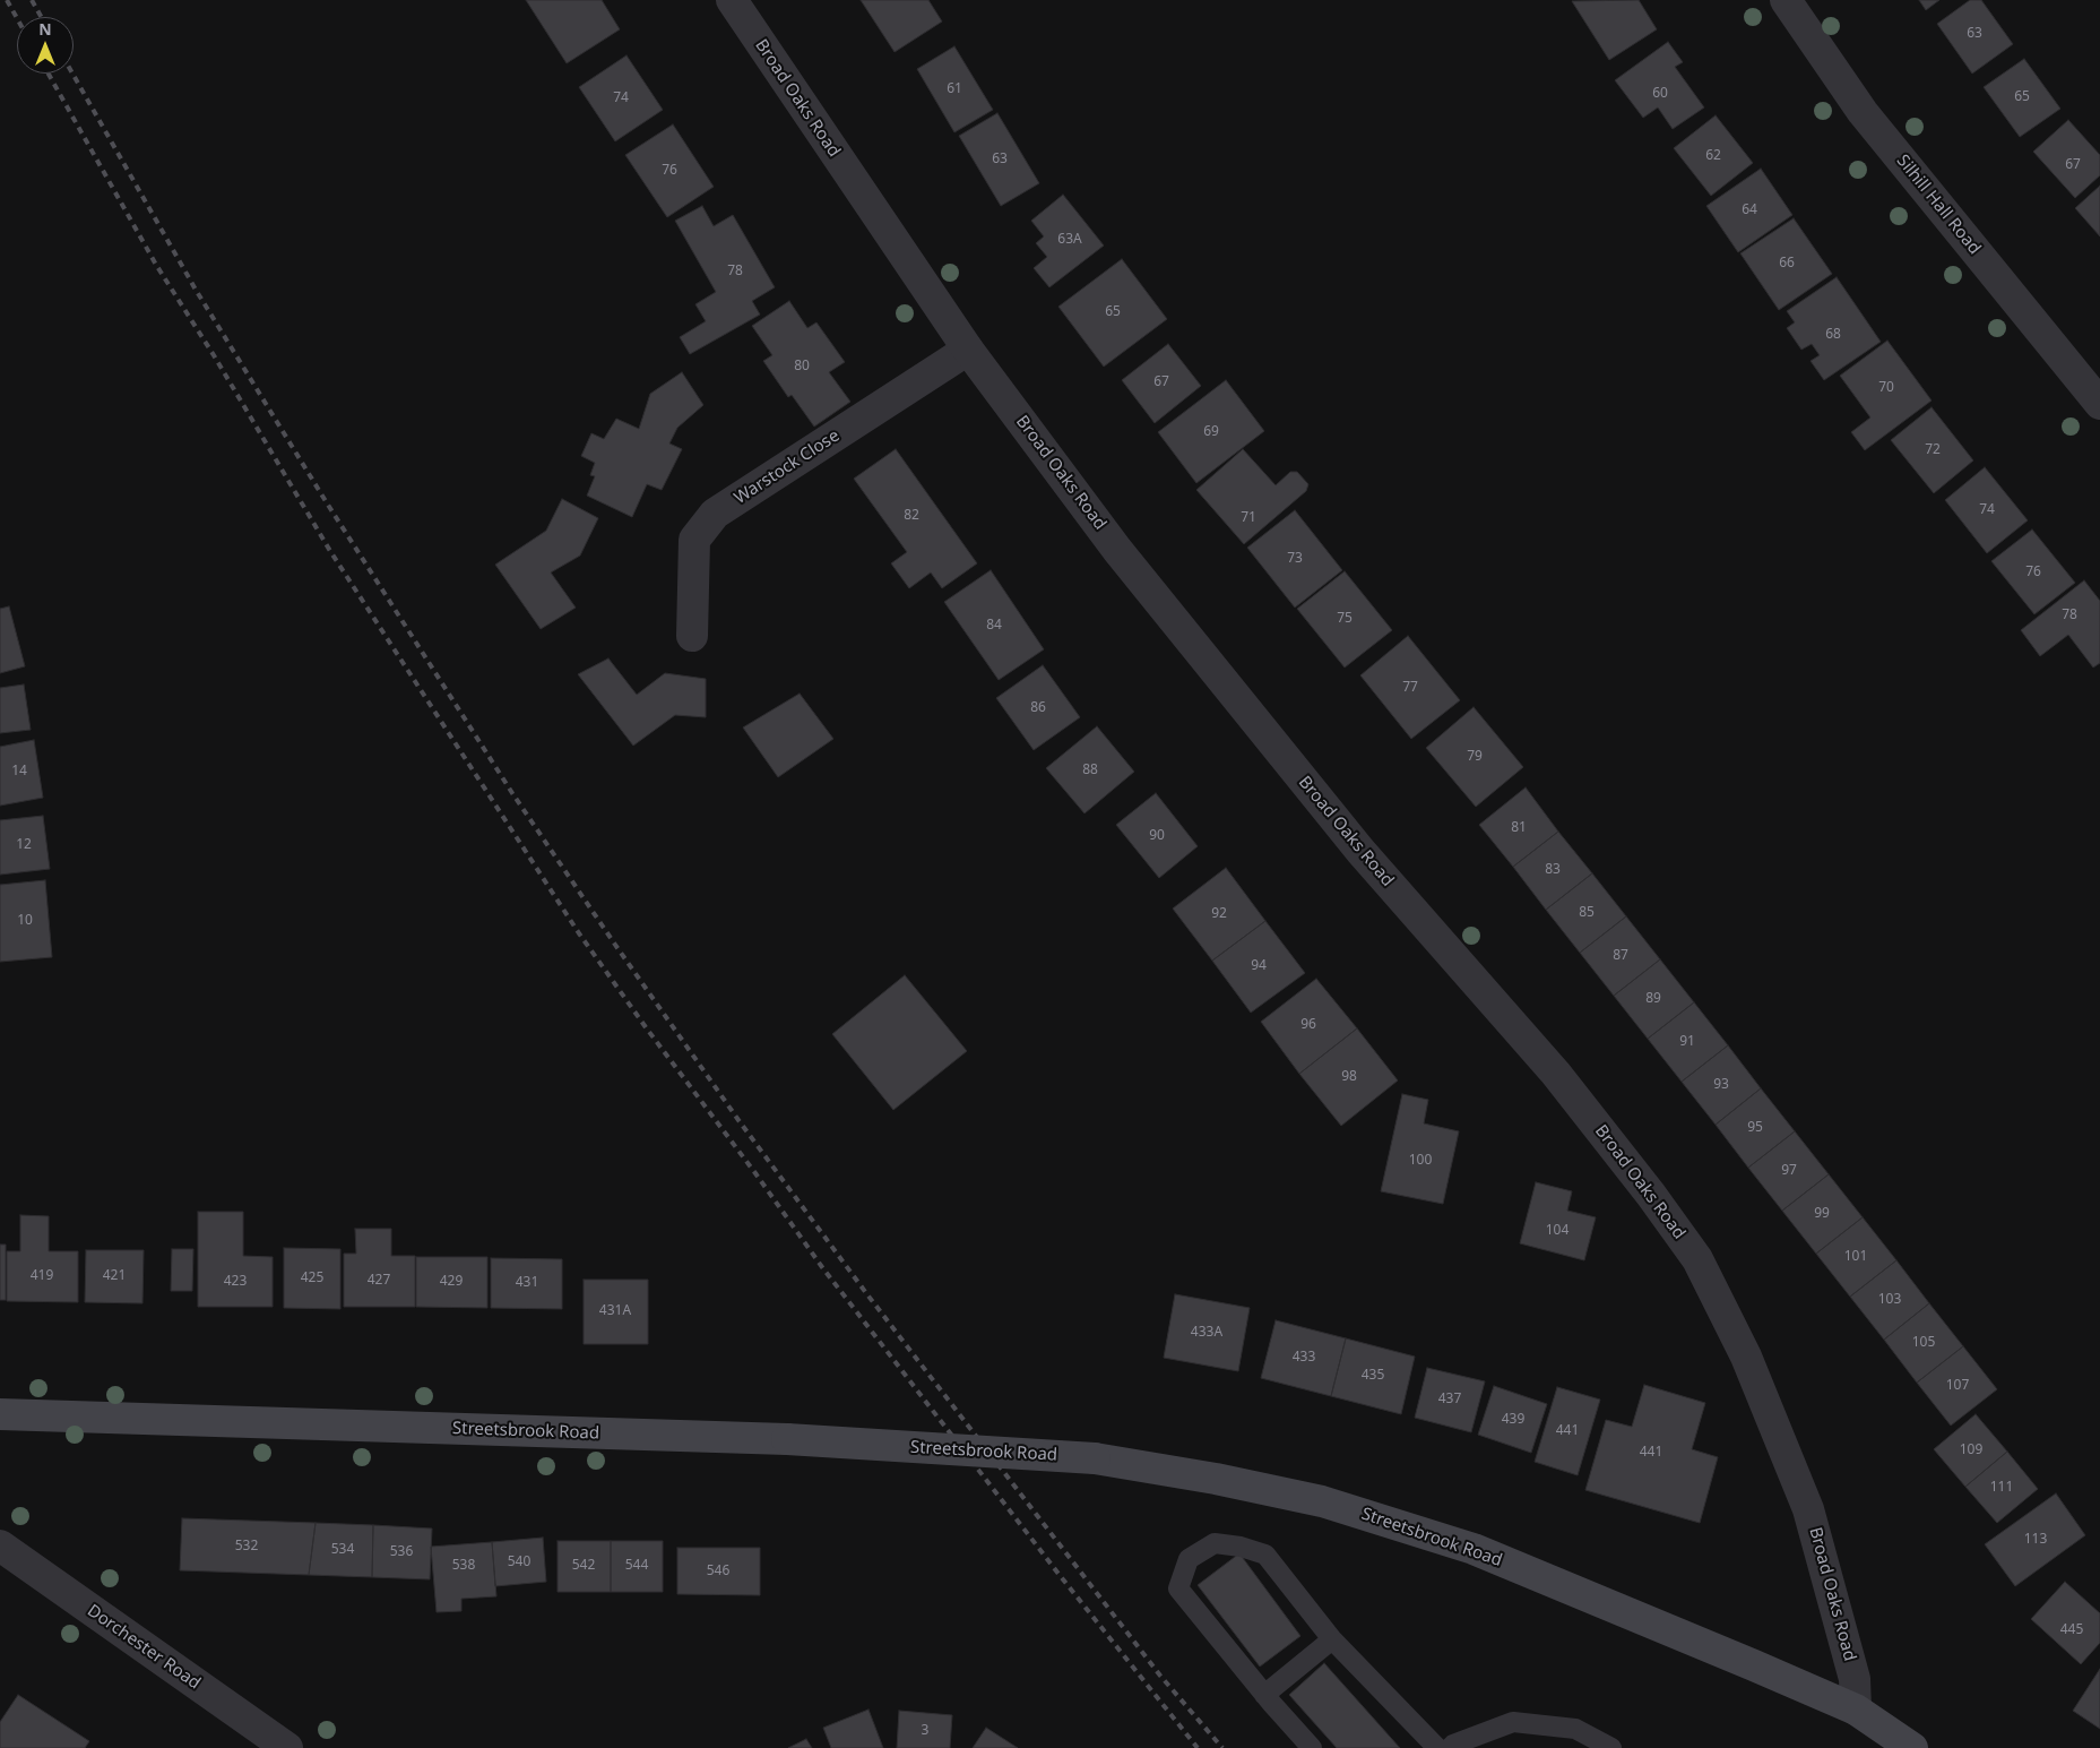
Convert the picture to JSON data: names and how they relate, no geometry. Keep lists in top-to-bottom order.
{
  "streets": {
    "main road": ["Streetsbrook Road"],
    "street": [
      "Broad Oaks Road",
      "Silhill Hall Road",
      "Warstock Close",
      "Dorchester Road"
    ]
  },
  "crossings": [
    ["Broad Oaks Road", "Warstock Close"],
    ["Broad Oaks Road", "Streetsbrook Road"]
  ],
  "house_numbers": [
    "63",
    "61",
    "60",
    "65",
    "74",
    "62",
    "63",
    "67",
    "76",
    "64",
    "63A",
    "66",
    "78",
    "65",
    "68",
    "80",
    "67",
    "70",
    "69",
    "72",
    "74",
    "82",
    "71",
    "73",
    "76",
    "78",
    "75",
    "84",
    "77",
    "86",
    "79",
    "88",
    "14",
    "81",
    "90",
    "12",
    "83",
    "85",
    "92",
    "10",
    "87",
    "94",
    "89",
    "96",
    "91",
    "98",
    "93",
    "95",
    "100",
    "97",
    "99",
    "104",
    "101",
    "419",
    "421",
    "425",
    "427",
    "423",
    "429",
    "431",
    "103",
    "431A",
    "433A",
    "105",
    "433",
    "435",
    "107",
    "437",
    "439",
    "441",
    "109",
    "441",
    "111",
    "113",
    "532",
    "534",
    "536",
    "540",
    "538",
    "542",
    "544",
    "546",
    "445",
    "3"
  ],
  "north": "top"
}
